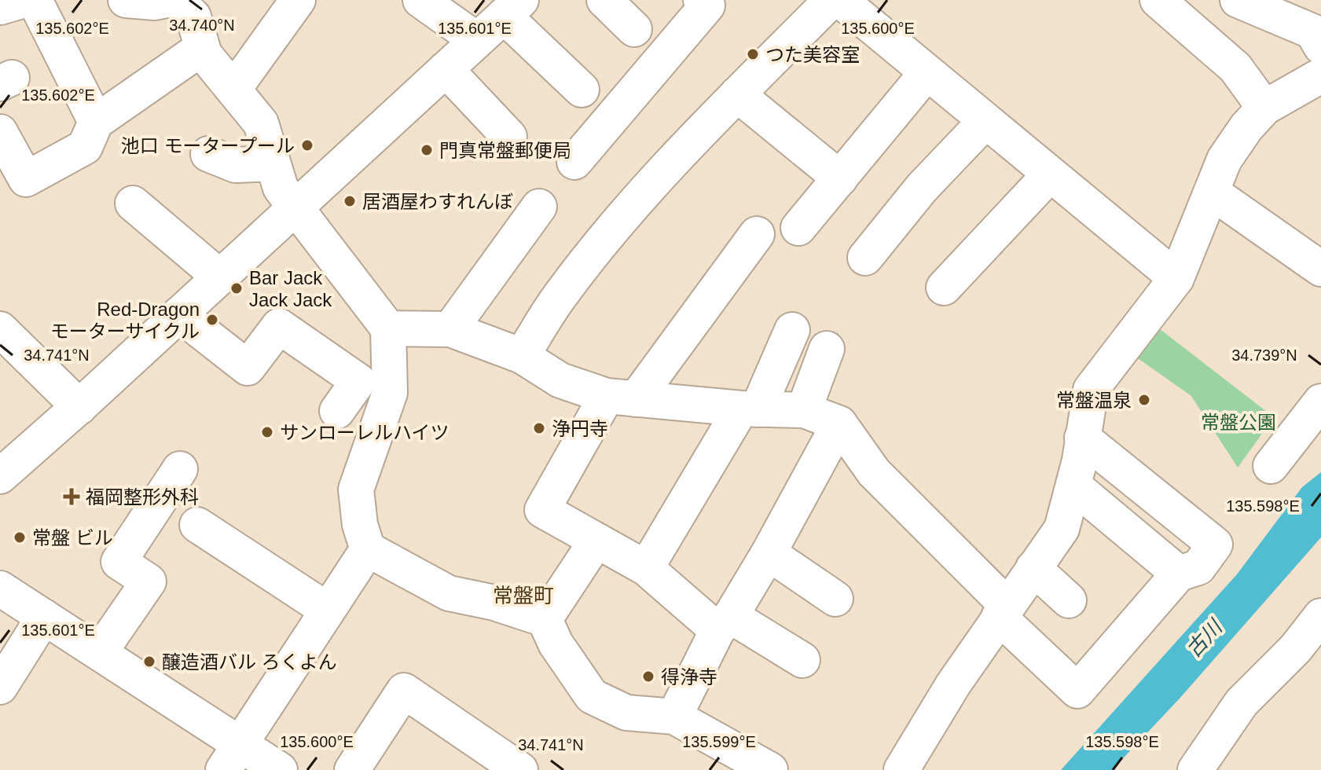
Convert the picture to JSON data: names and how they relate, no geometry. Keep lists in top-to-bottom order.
{
  "districts": ["常盤町"],
  "water": ["古川"],
  "parks": ["常盤公園"],
  "places": {
    "other": [
      "つた美容室",
      "池口 モータープール",
      "門真常盤郵便局",
      "居酒屋わすれんぼ",
      "Bar Jack Jack Jack",
      "Red-Dragon モーターサイクル",
      "常盤温泉",
      "浄円寺",
      "サンローレルハイツ",
      "常盤 ビル",
      "醸造酒バル ろくよん",
      "得浄寺"
    ],
    "health": ["福岡整形外科"]
  },
  "coordinates": [
    "34.740°N",
    "135.602°E",
    "135.601°E",
    "135.600°E",
    "34.741°N",
    "34.739°N",
    "135.598°E",
    "135.599°E"
  ]
}
